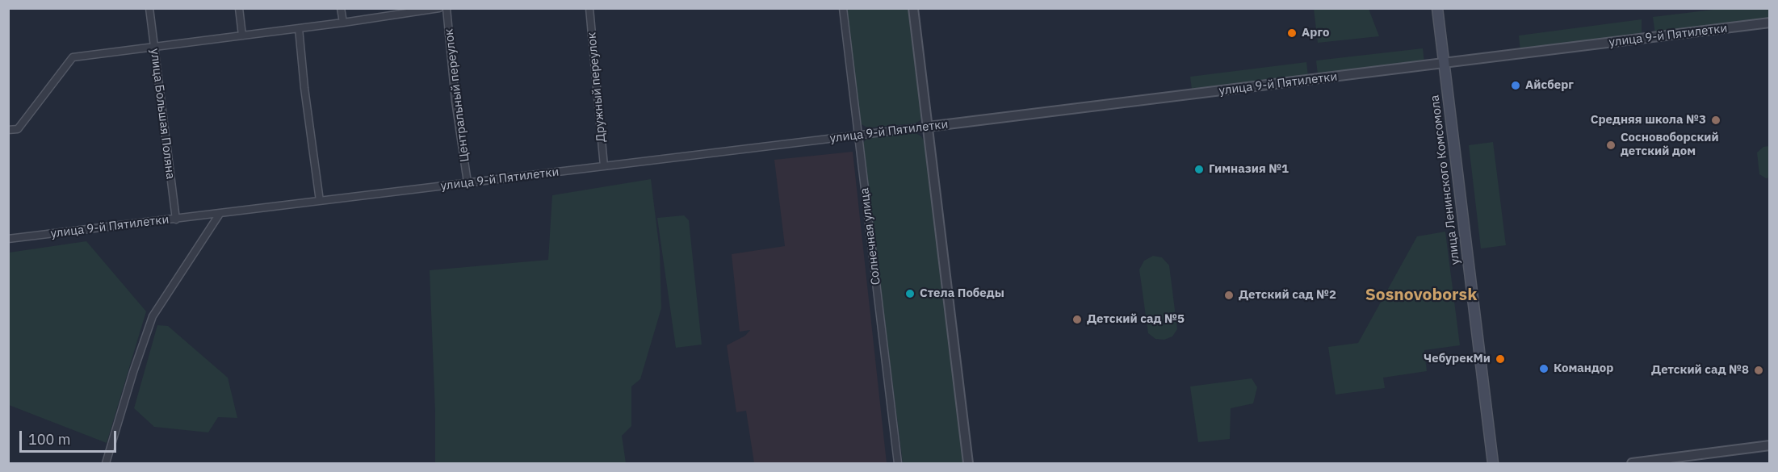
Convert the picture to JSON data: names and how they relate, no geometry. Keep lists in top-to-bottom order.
{
  "streets": {
    "main road": ["улица Ленинского Комсомола"],
    "street": [
      "улица 9-й Пятилетки",
      "Дружный переулок",
      "Центральный переулок",
      "улица Большая Поляна",
      "Солнечная улица"
    ]
  },
  "crossings": [
    ["улица 9-й Пятилетки", "Дружный переулок"],
    ["улица 9-й Пятилетки", "Центральный переулок"],
    ["улица 9-й Пятилетки", "улица Большая Поляна"],
    ["улица 9-й Пятилетки", "улица Ленинского Комсомола"],
    ["улица 9-й Пятилетки", "Солнечная улица"]
  ],
  "districts": ["Sosnovoborsk"],
  "places": [
    "Арго",
    "Айсберг",
    "Средняя школа №3",
    "Сосновоборский детский дом",
    "Гимназия №1",
    "Стела Победы",
    "Детский сад №2",
    "Детский сад №5",
    "ЧебурекМи",
    "Командор",
    "Детский сад №8"
  ],
  "scale_bar": "100 m"
}
